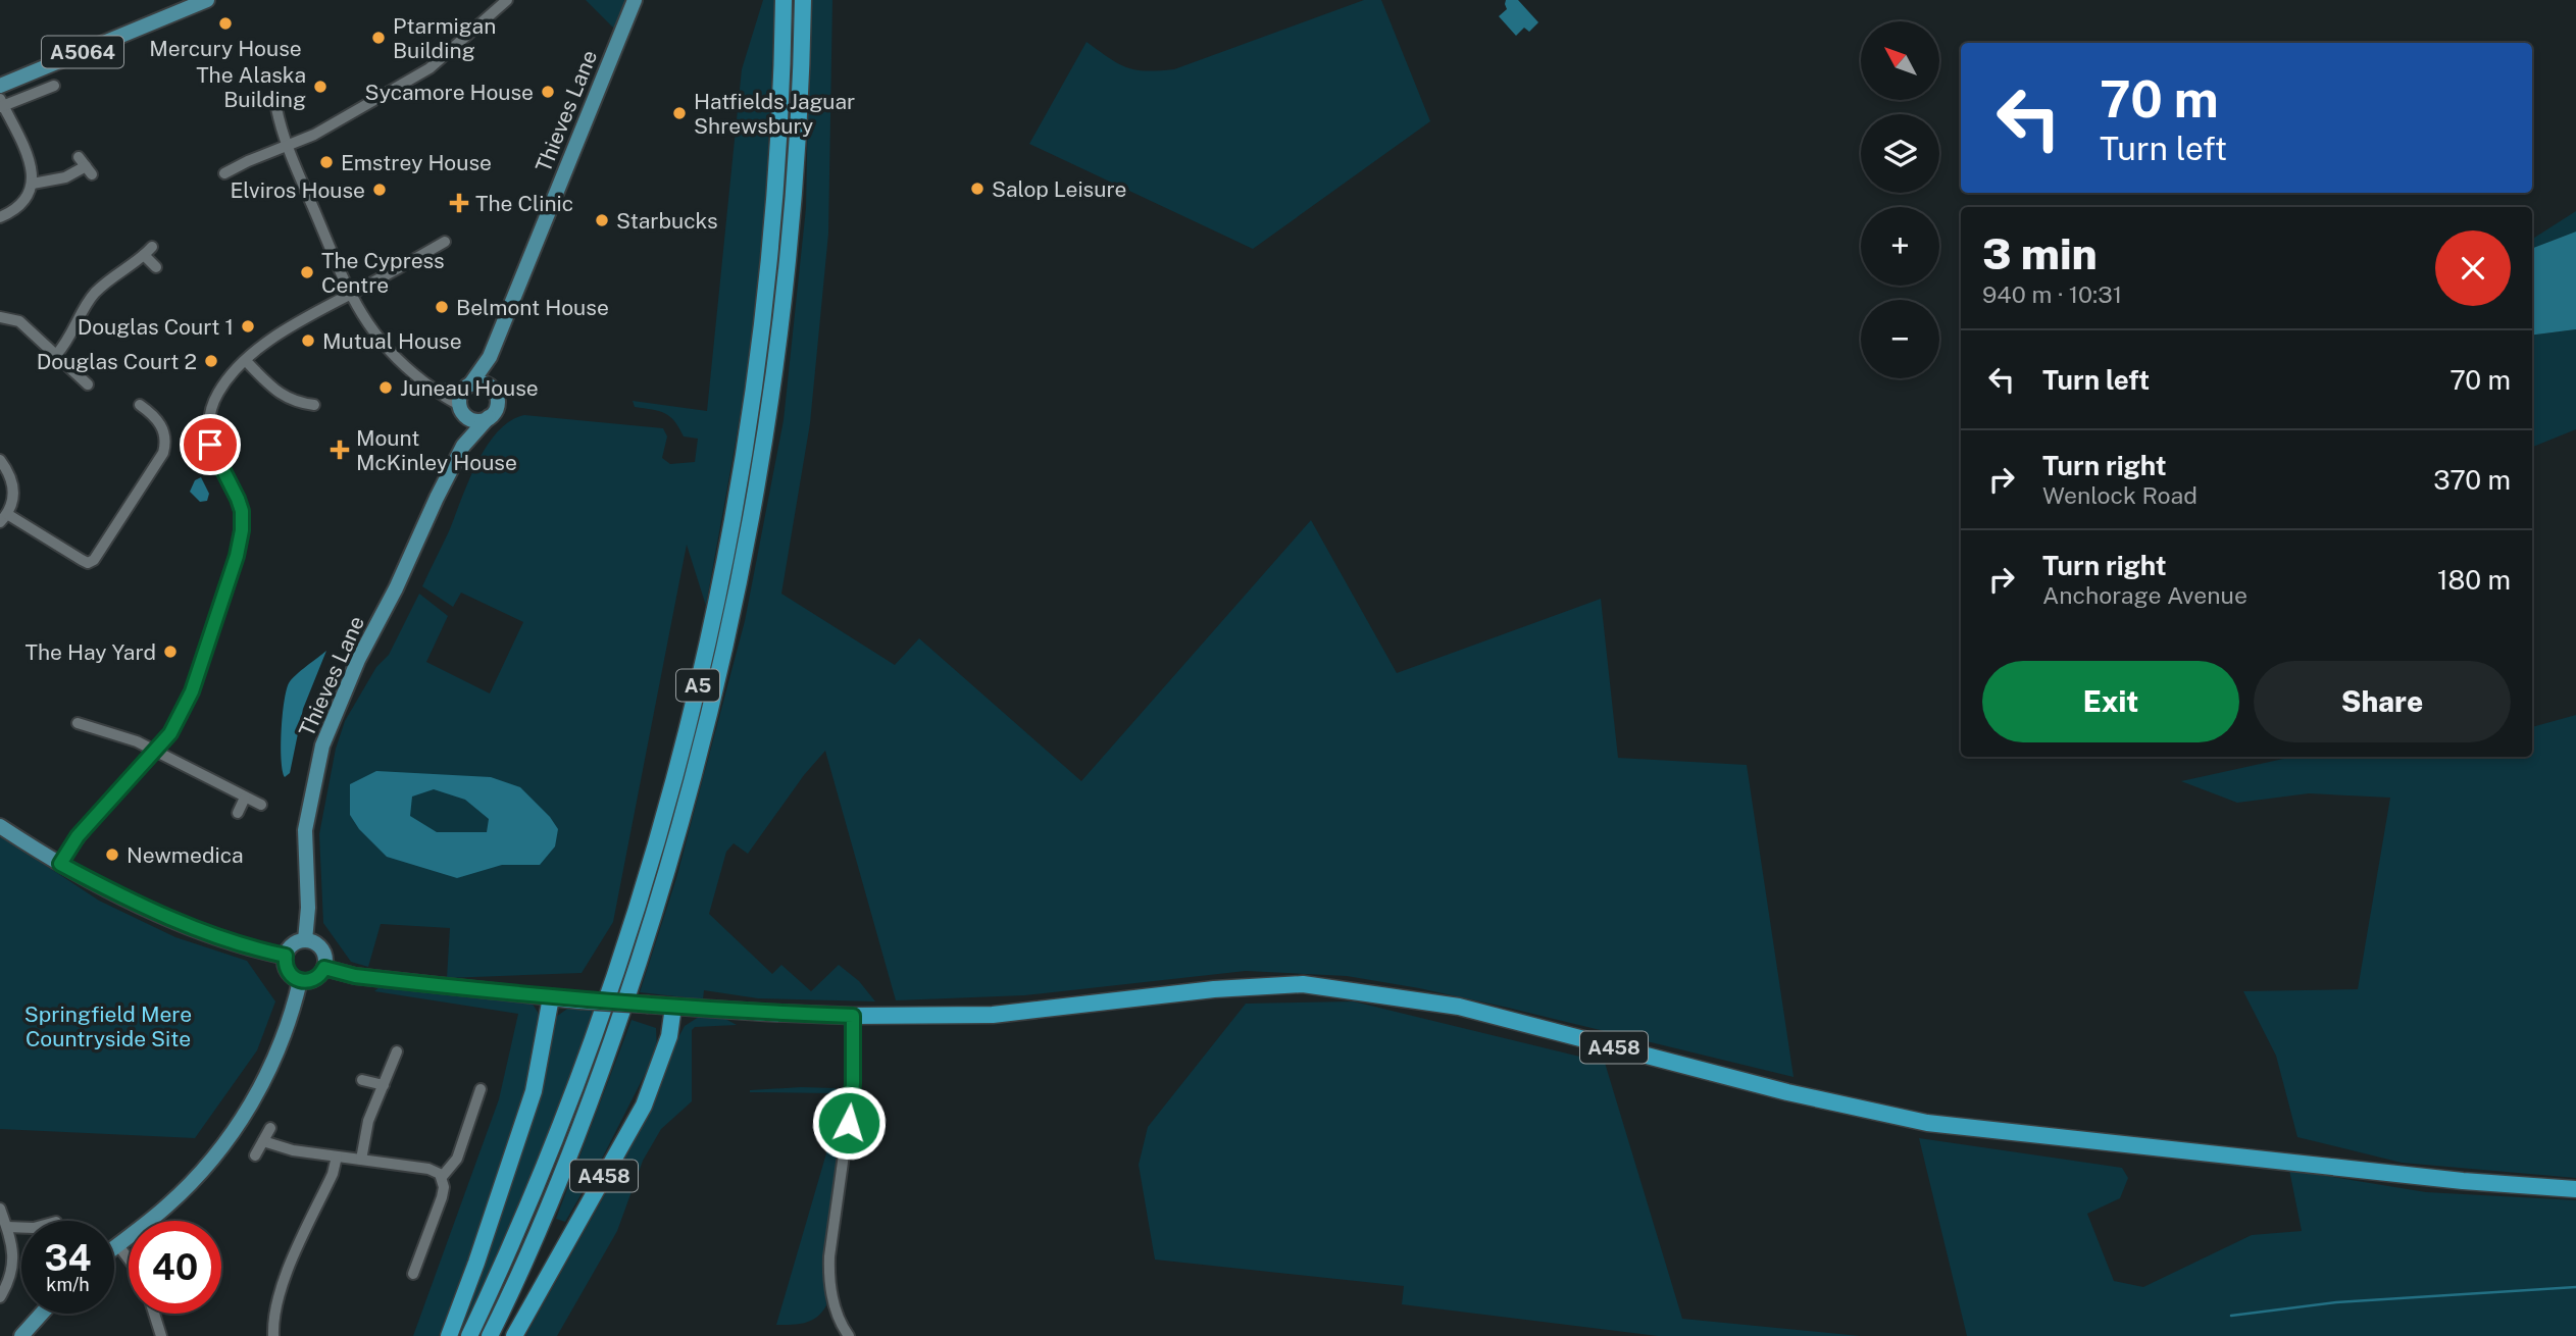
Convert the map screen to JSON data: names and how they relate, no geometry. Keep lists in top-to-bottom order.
{
  "streets": {
    "highway": ["A5", "A458"],
    "main road": ["A5064", "Thieves Lane"]
  },
  "crossings": [
    ["Thieves Lane", "A458"]
  ],
  "parks": ["Springfield Mere Countryside Site"],
  "places": {
    "other": [
      "Mercury House",
      "Ptarmigan Building",
      "The Alaska Building",
      "Sycamore House",
      "Hatfields Jaguar Shrewsbury",
      "Emstrey House",
      "Salop Leisure",
      "Elviros House",
      "Starbucks",
      "The Cypress Centre",
      "Belmont House",
      "Douglas Court 1",
      "Mutual House",
      "Douglas Court 2",
      "Juneau House",
      "The Hay Yard",
      "Newmedica"
    ],
    "health": ["The Clinic", "Mount McKinley House"]
  },
  "north": "top left",
  "page": {
    "map_buttons": ["+", "−"],
    "turn": ["70 m", "Turn left"],
    "heading": ["3 min", "940 m · 10:31"],
    "list": [
      {
        "name": "Turn left",
        "value": "70 m"
      },
      {
        "name": "Turn right",
        "note": "Wenlock Road",
        "value": "370 m"
      },
      {
        "name": "Turn right",
        "note": "Anchorage Avenue",
        "value": "180 m"
      }
    ],
    "buttons": ["Exit", "Share"],
    "speed": "34 km/h",
    "limit": "40"
  }
}
